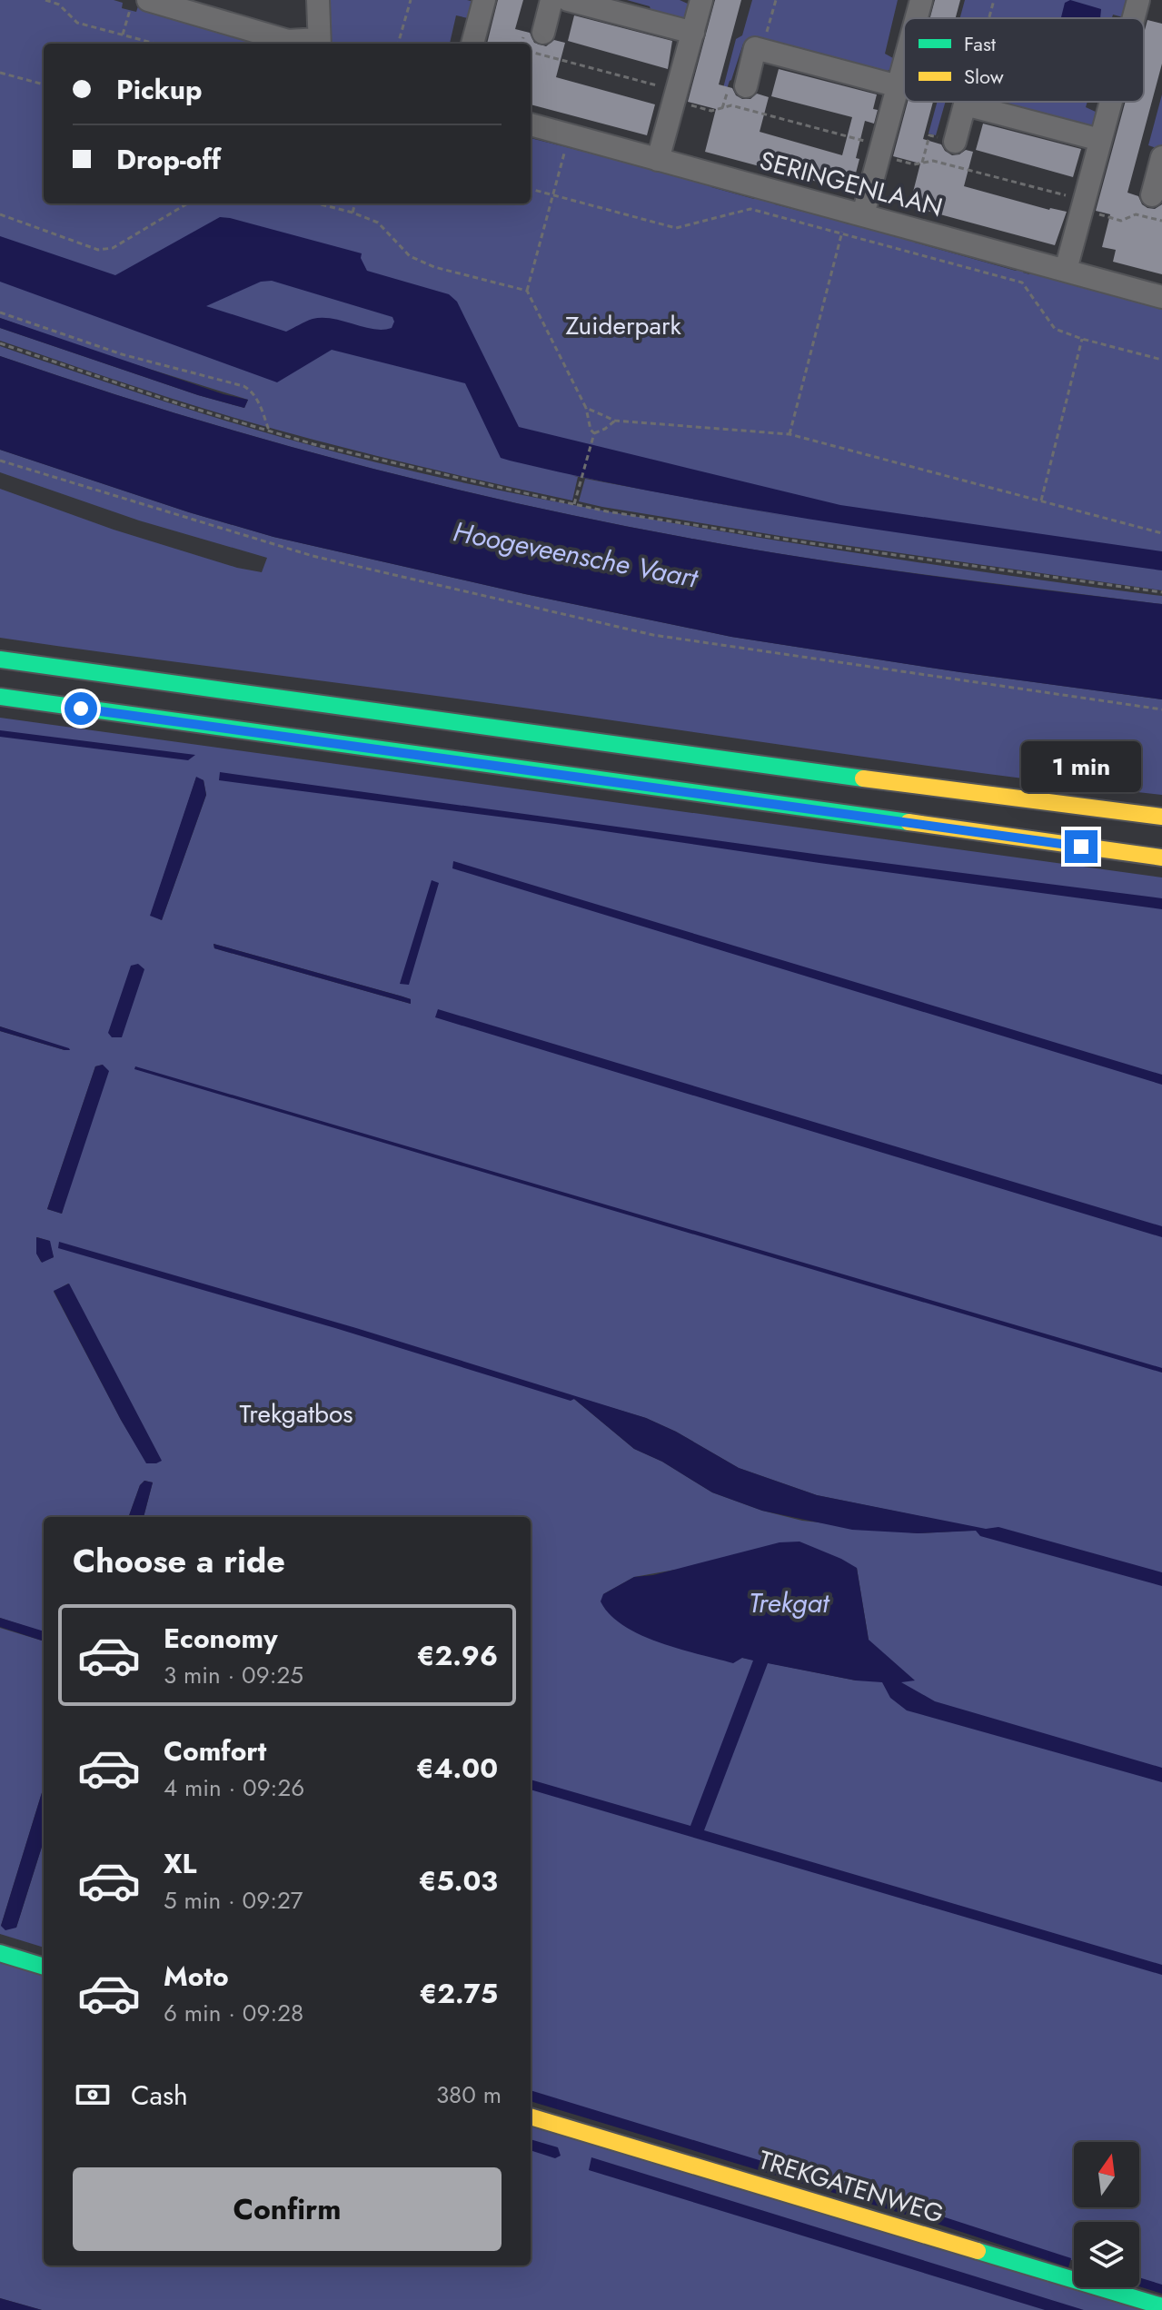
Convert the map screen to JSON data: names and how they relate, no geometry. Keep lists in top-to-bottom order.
{
  "streets": {
    "main road": ["TREKGATENWEG"],
    "street": ["SERINGENLAAN"]
  },
  "water": ["Hoogeveensche Vaart", "Trekgat"],
  "parks": ["Zuiderpark", "Trekgatbos"],
  "legend": ["Fast", "Slow"],
  "north": "top",
  "page": {
    "banner": ["Pickup", "Drop-off"],
    "bubble": "1 min",
    "heading": "Choose a ride",
    "list": [
      {
        "name": "Economy",
        "note": "3 min · 09:25",
        "value": "€2.96"
      },
      {
        "name": "Comfort",
        "note": "4 min · 09:26",
        "value": "€4.00"
      },
      {
        "name": "XL",
        "note": "5 min · 09:27",
        "value": "€5.03"
      },
      {
        "name": "Moto",
        "note": "6 min · 09:28",
        "value": "€2.75"
      }
    ],
    "pay": ["Cash", "380 m"],
    "buttons": "Confirm"
  }
}
